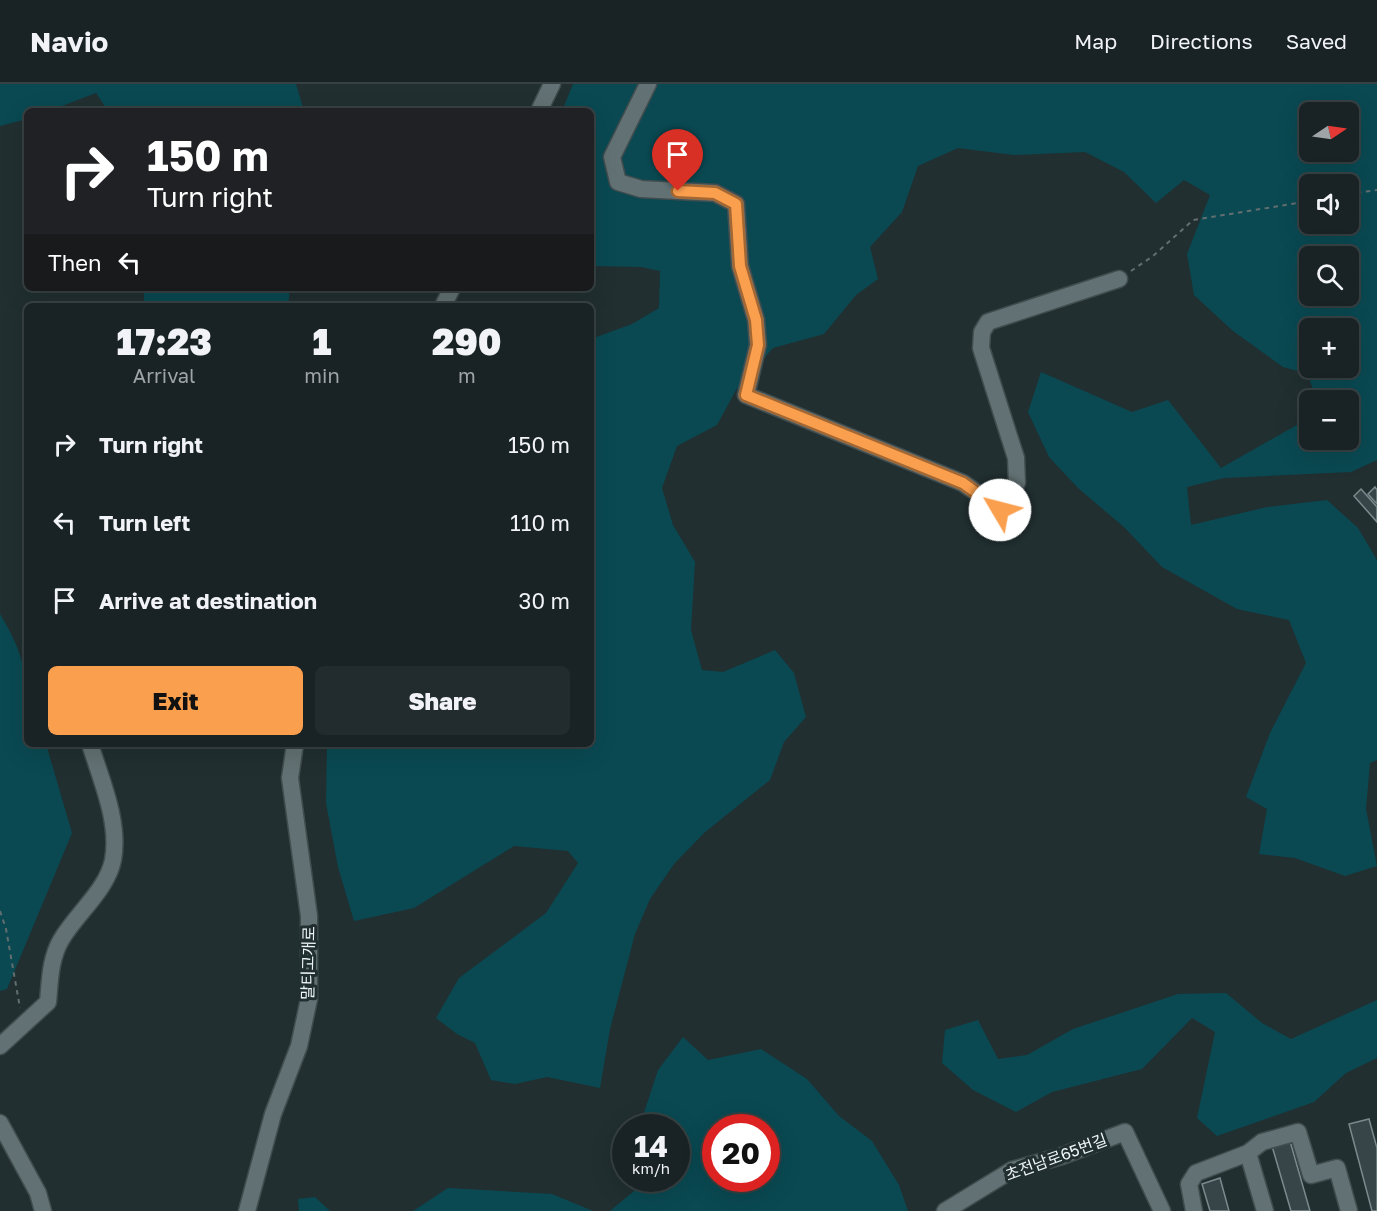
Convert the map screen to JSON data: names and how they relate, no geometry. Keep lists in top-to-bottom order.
{
  "streets": {
    "street": ["말티고개로", "초전남로65번길"]
  },
  "north": "right",
  "page": {
    "header": "Navio",
    "nav": ["Map", "Directions", "Saved"],
    "map_buttons": ["+", "−"],
    "turn": ["150 m", "Turn right"],
    "then": "Then",
    "eta": [
      "17:23",
      "Arrival",
      "1",
      "min",
      "290",
      "m"
    ],
    "list": [
      {
        "name": "Turn right",
        "value": "150 m"
      },
      {
        "name": "Turn left",
        "value": "110 m"
      },
      {
        "name": "Arrive at destination",
        "value": "30 m"
      }
    ],
    "buttons": ["Exit", "Share"],
    "speed": "14 km/h",
    "limit": "20"
  }
}
